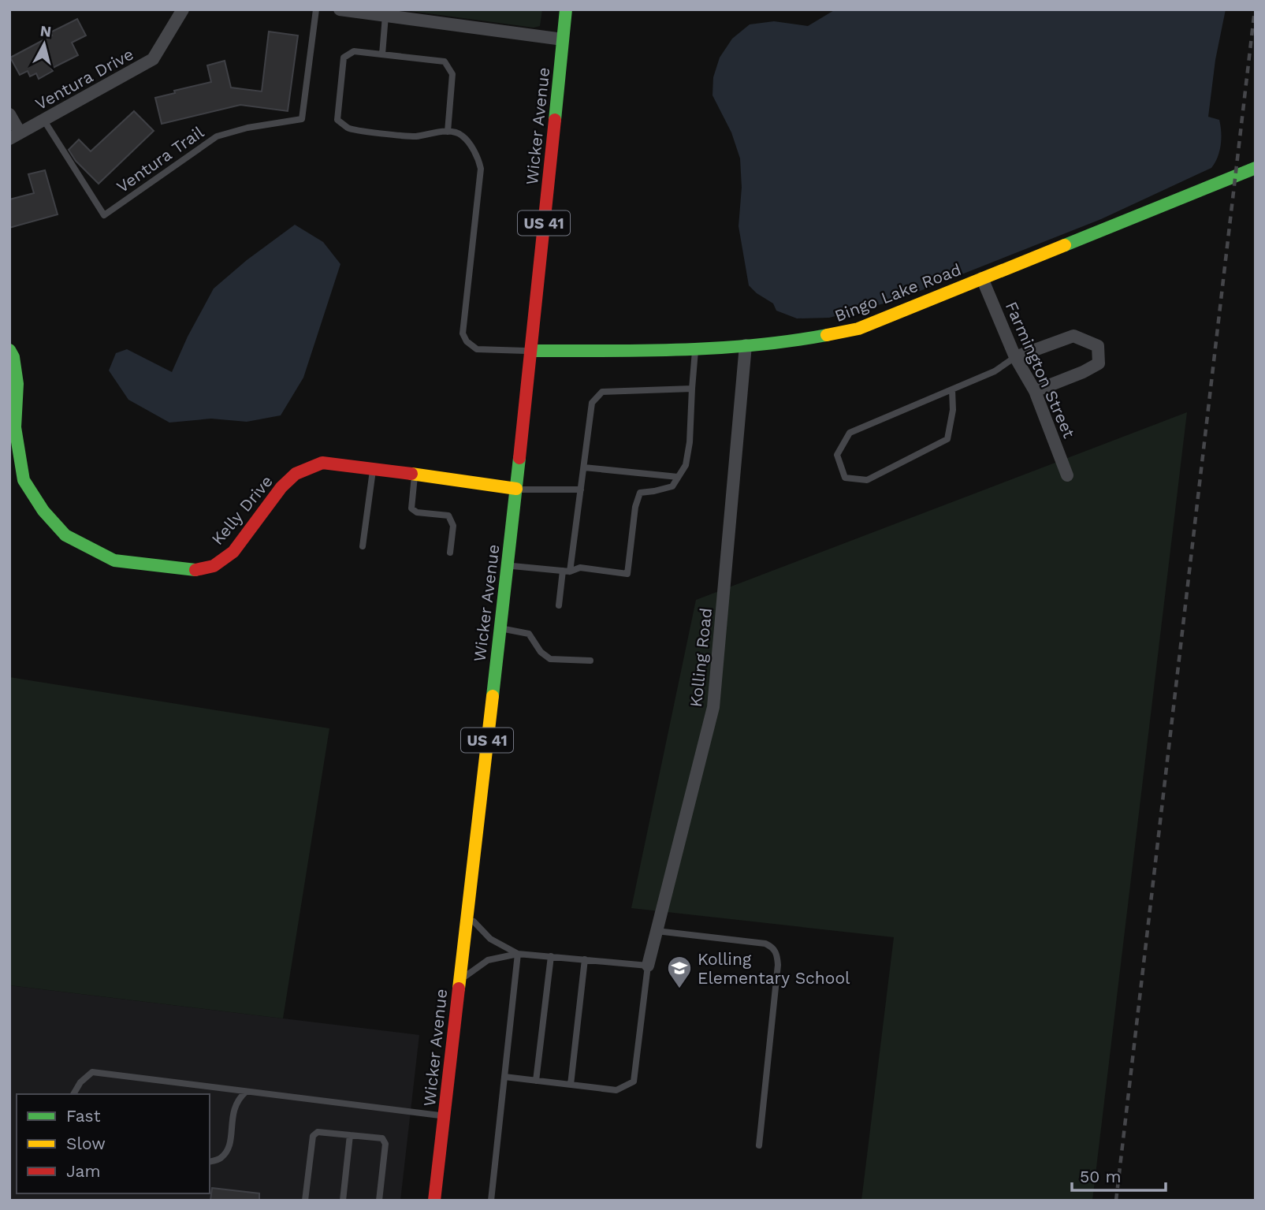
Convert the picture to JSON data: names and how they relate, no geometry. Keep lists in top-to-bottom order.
{
  "streets": {
    "main road": [
      "Wicker Avenue",
      "US 41",
      "Bingo Lake Road",
      "Kelly Drive"
    ],
    "street": ["Ventura Drive", "Farmington Street", "Kolling Road"],
    "lane": ["Ventura Trail"]
  },
  "crossings": [
    ["Ventura Drive", "Ventura Trail"],
    ["Wicker Avenue", "Bingo Lake Road"],
    ["Wicker Avenue", "Kelly Drive"],
    ["Bingo Lake Road", "Farmington Street"],
    ["Bingo Lake Road", "Kolling Road"]
  ],
  "places": {
    "school or university": ["Kolling Elementary School"]
  },
  "legend": ["Fast", "Slow", "Jam"],
  "scale_bar": "50 m",
  "north": "top"
}
